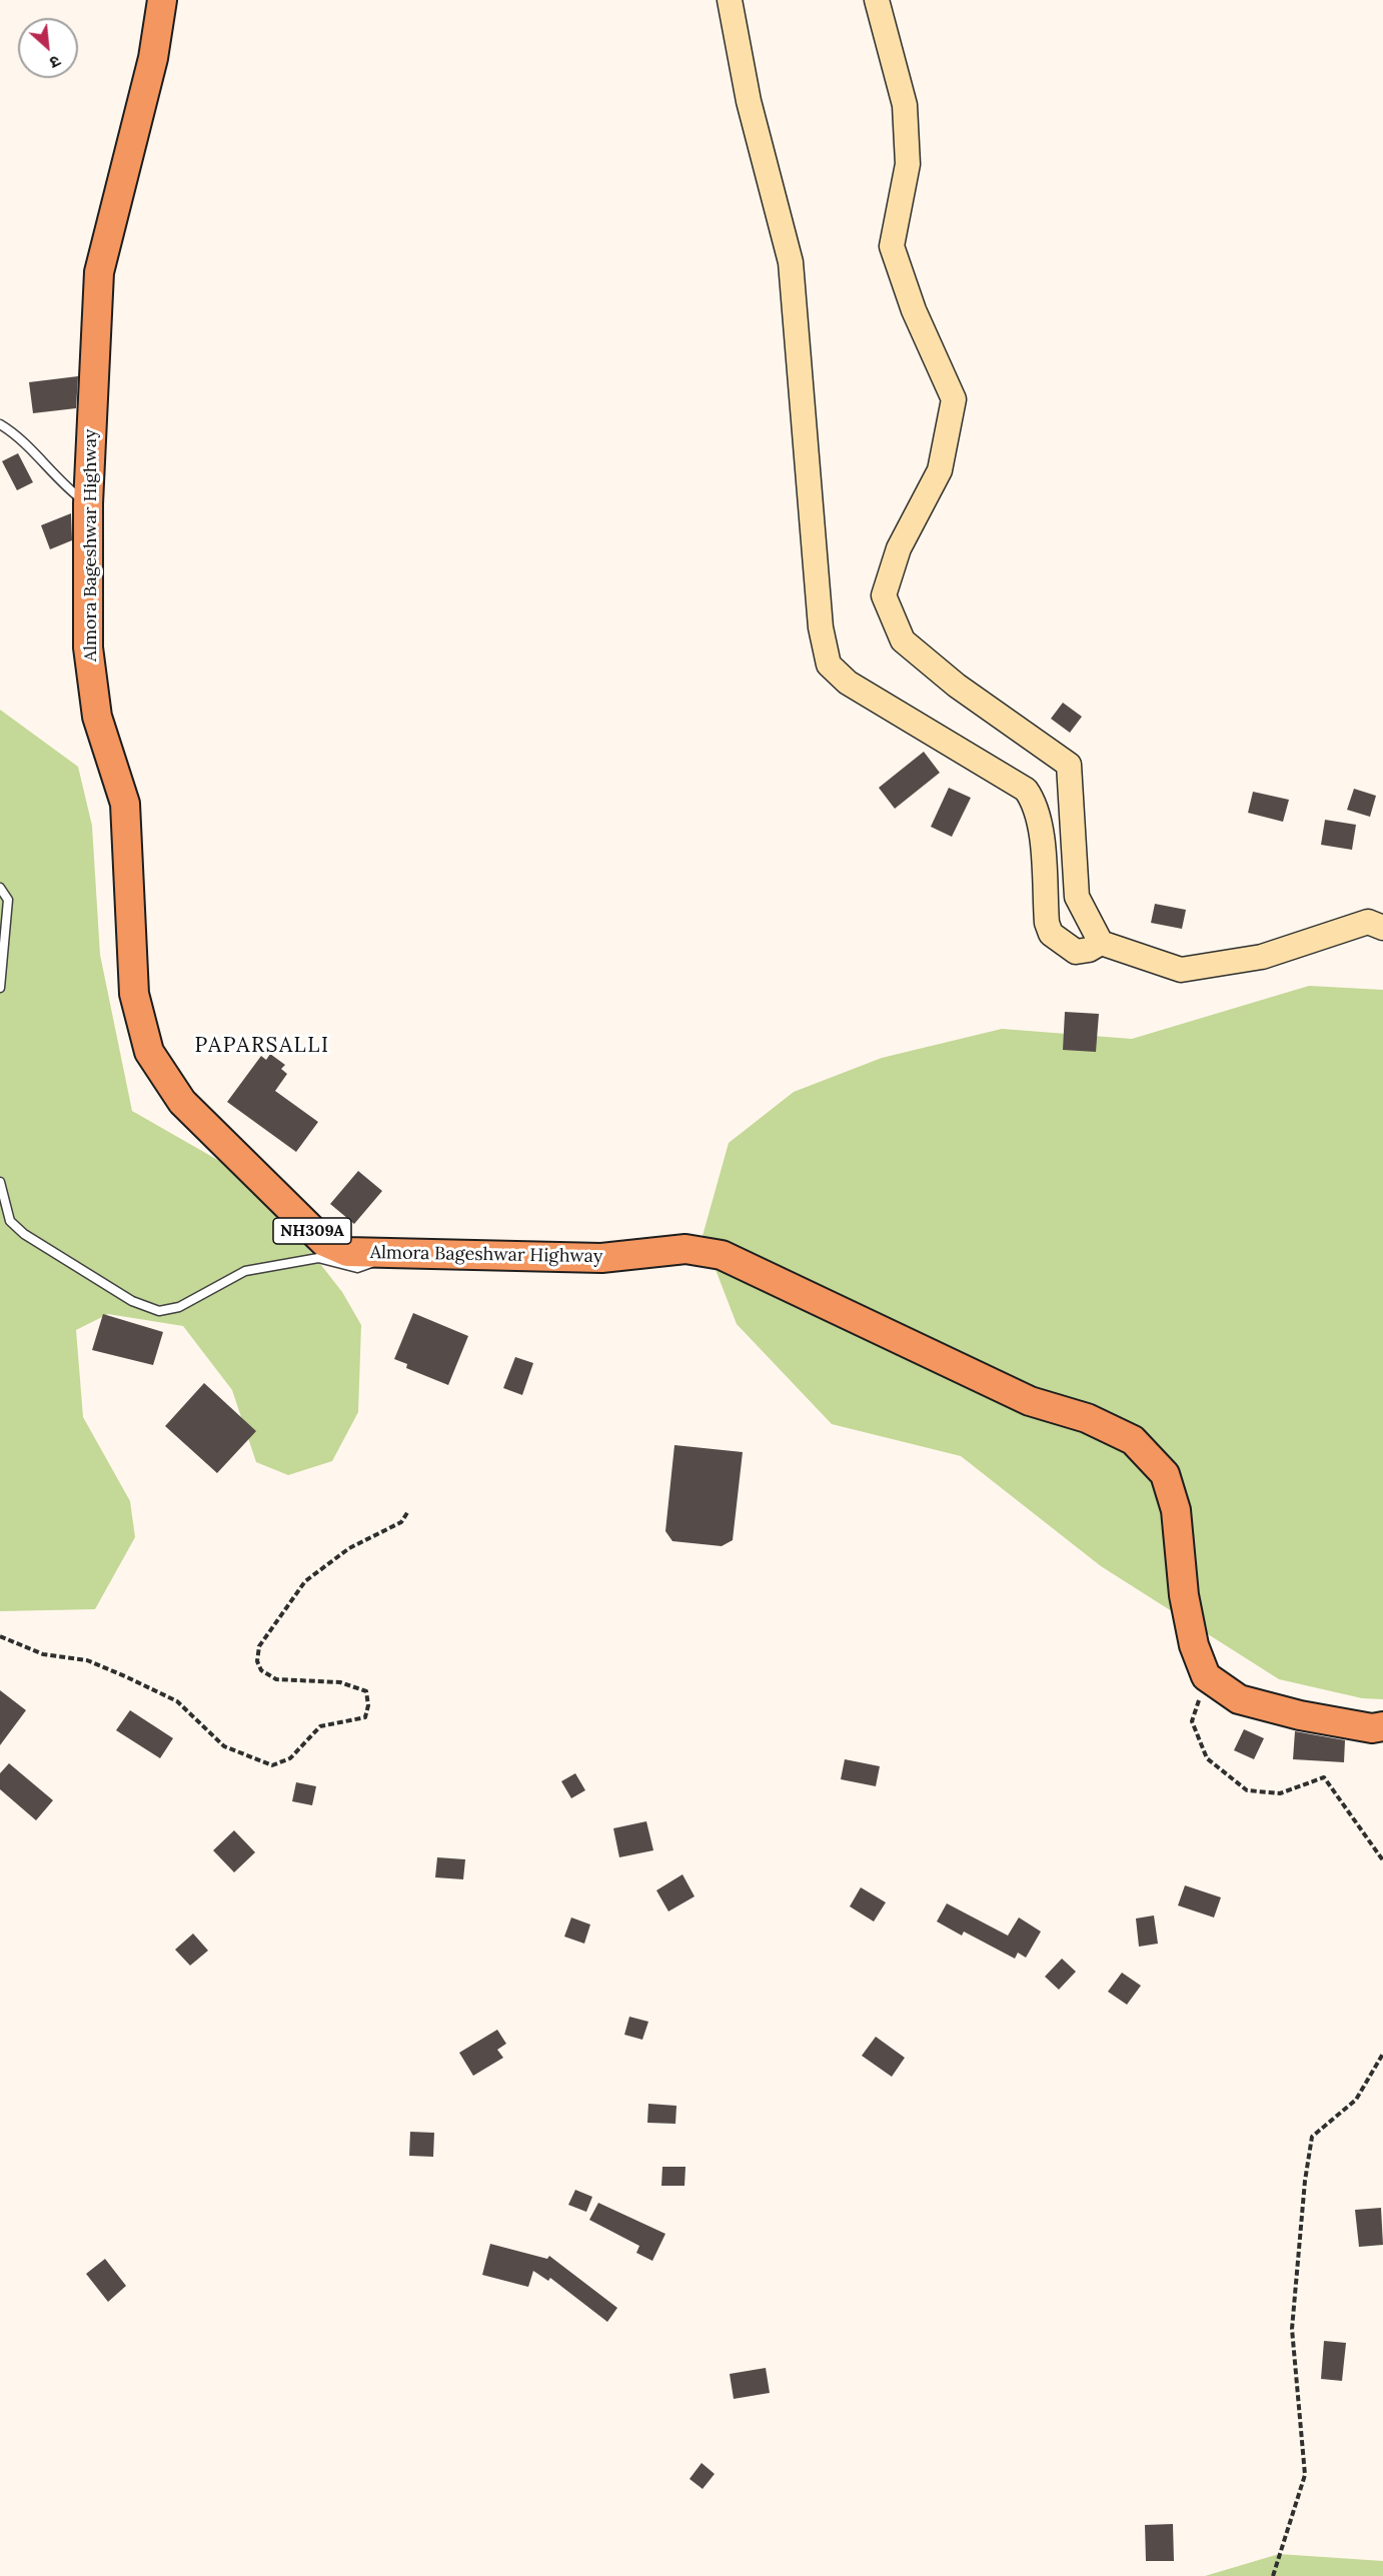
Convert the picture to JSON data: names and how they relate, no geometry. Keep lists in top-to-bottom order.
{
  "streets": {
    "highway": ["Almora Bageshwar Highway", "NH309A"]
  },
  "districts": ["PAPARSALLI"],
  "north": "bottom right"
}
